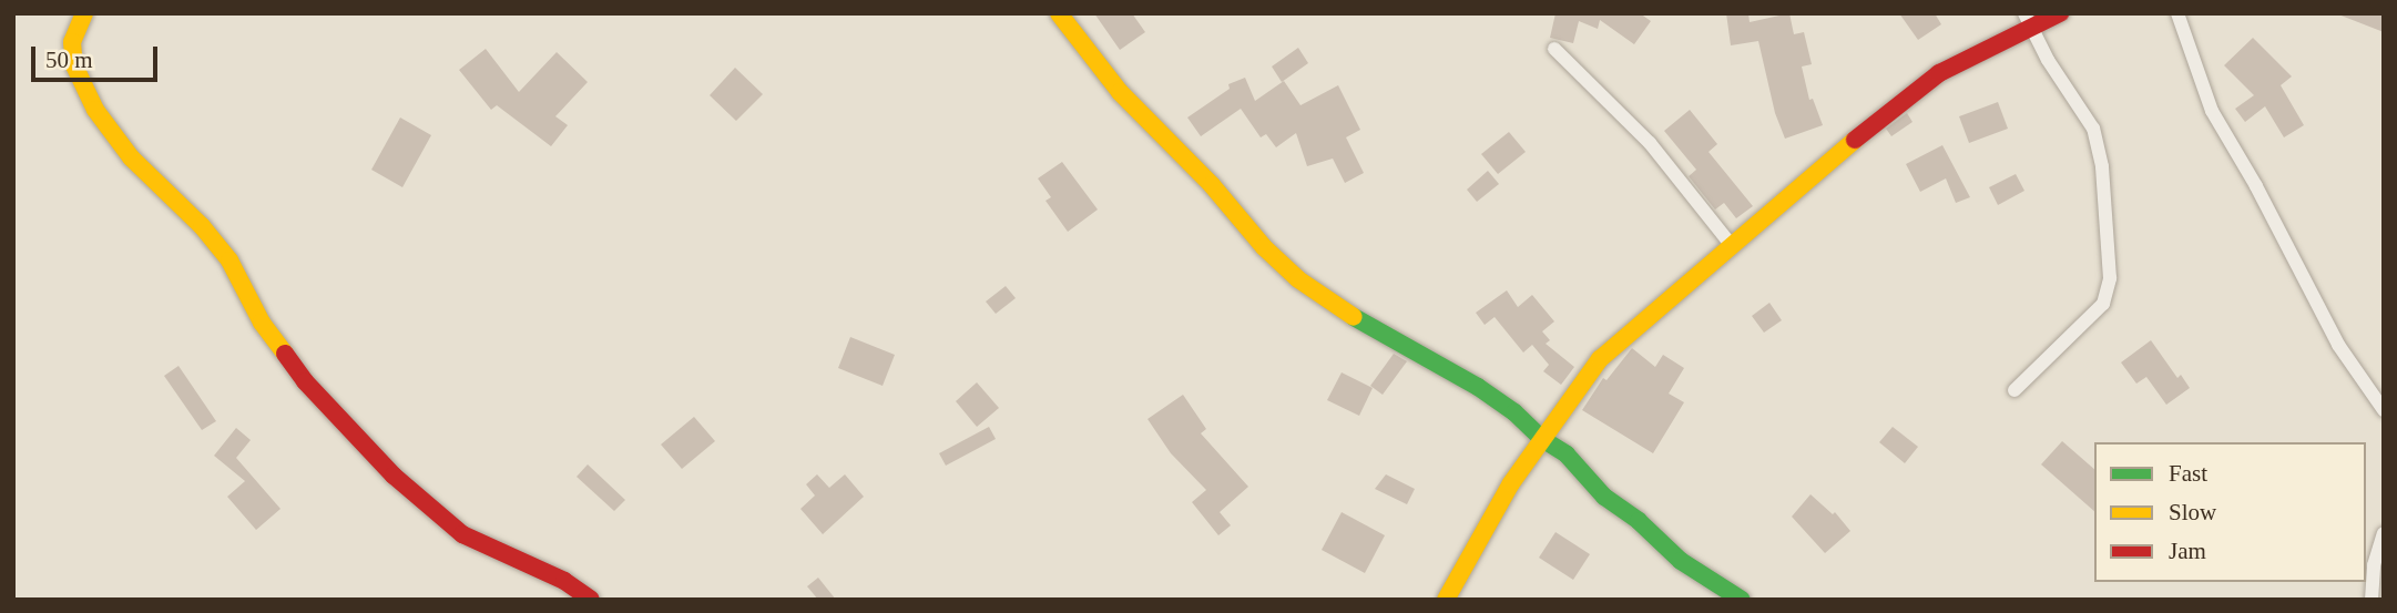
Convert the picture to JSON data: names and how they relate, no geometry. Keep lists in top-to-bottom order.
{
  "legend": ["Fast", "Slow", "Jam"],
  "scale_bar": "50 m"
}
